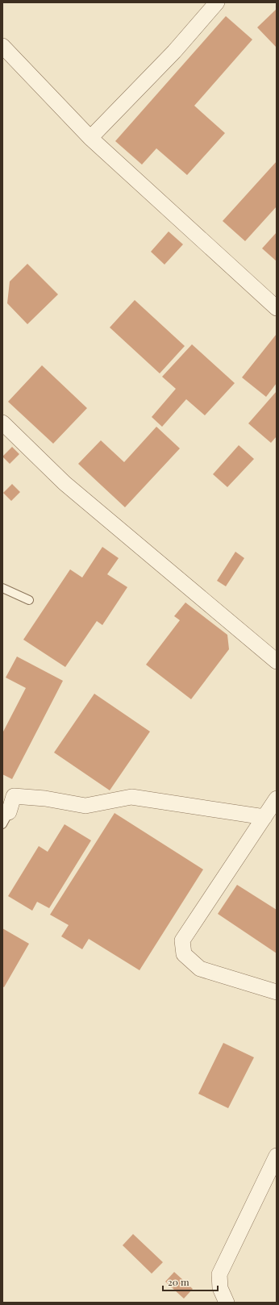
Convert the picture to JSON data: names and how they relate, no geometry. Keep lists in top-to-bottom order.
{
  "scale_bar": "20 m"
}
